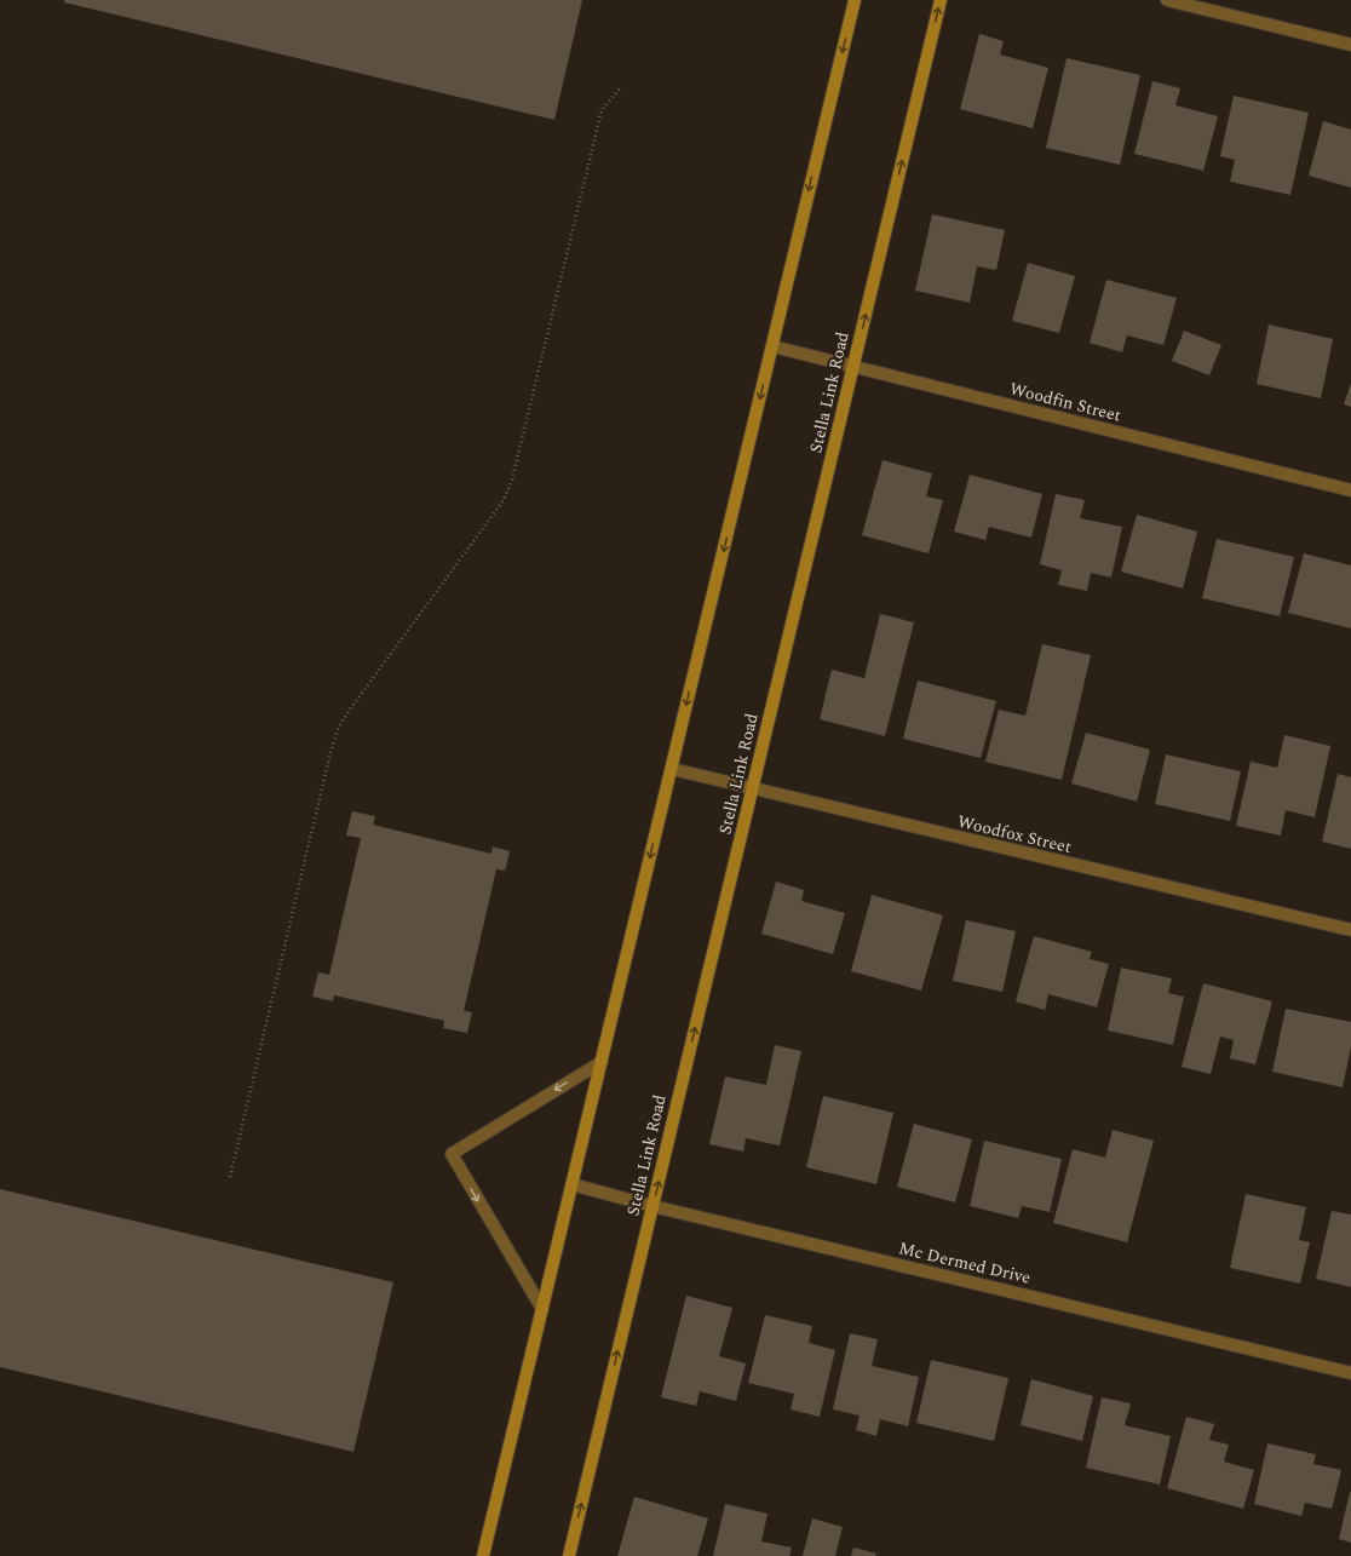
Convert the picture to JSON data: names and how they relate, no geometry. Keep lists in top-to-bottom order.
{
  "streets": {
    "main road": ["Stella Link Road"],
    "street": ["Woodfin Street", "Woodfox Street", "Mc Dermed Drive"]
  },
  "crossings": [
    ["Stella Link Road", "Woodfin Street"],
    ["Stella Link Road", "Woodfox Street"],
    ["Stella Link Road", "Mc Dermed Drive"]
  ]
}
